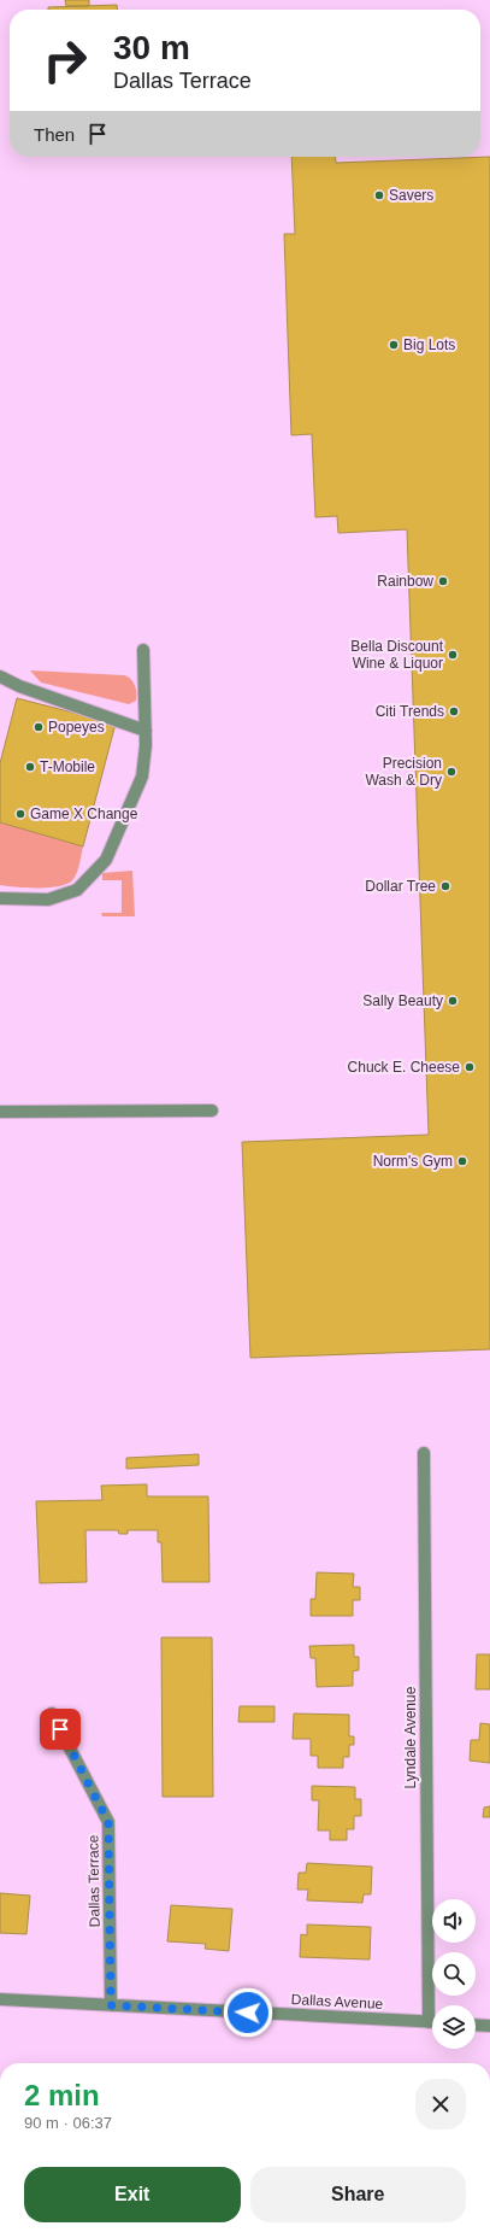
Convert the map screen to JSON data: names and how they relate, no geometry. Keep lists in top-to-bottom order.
{
  "streets": {
    "street": ["Lyndale Avenue", "Dallas Terrace", "Dallas Avenue"]
  },
  "crossings": [
    ["Lyndale Avenue", "Dallas Avenue"],
    ["Dallas Terrace", "Dallas Avenue"]
  ],
  "places": [
    "Savers",
    "Big Lots",
    "Rainbow",
    "Bella Discount Wine & Liquor",
    "Citi Trends",
    "Popeyes",
    "T-Mobile",
    "Precision Wash & Dry",
    "Game X Change",
    "Dollar Tree",
    "Sally Beauty",
    "Chuck E. Cheese",
    "Norm's Gym"
  ],
  "page": {
    "turn": ["30 m", "Dallas Terrace"],
    "then": "Then",
    "heading": ["2 min", "90 m · 06:37"],
    "buttons": ["Exit", "Share"]
  }
}
